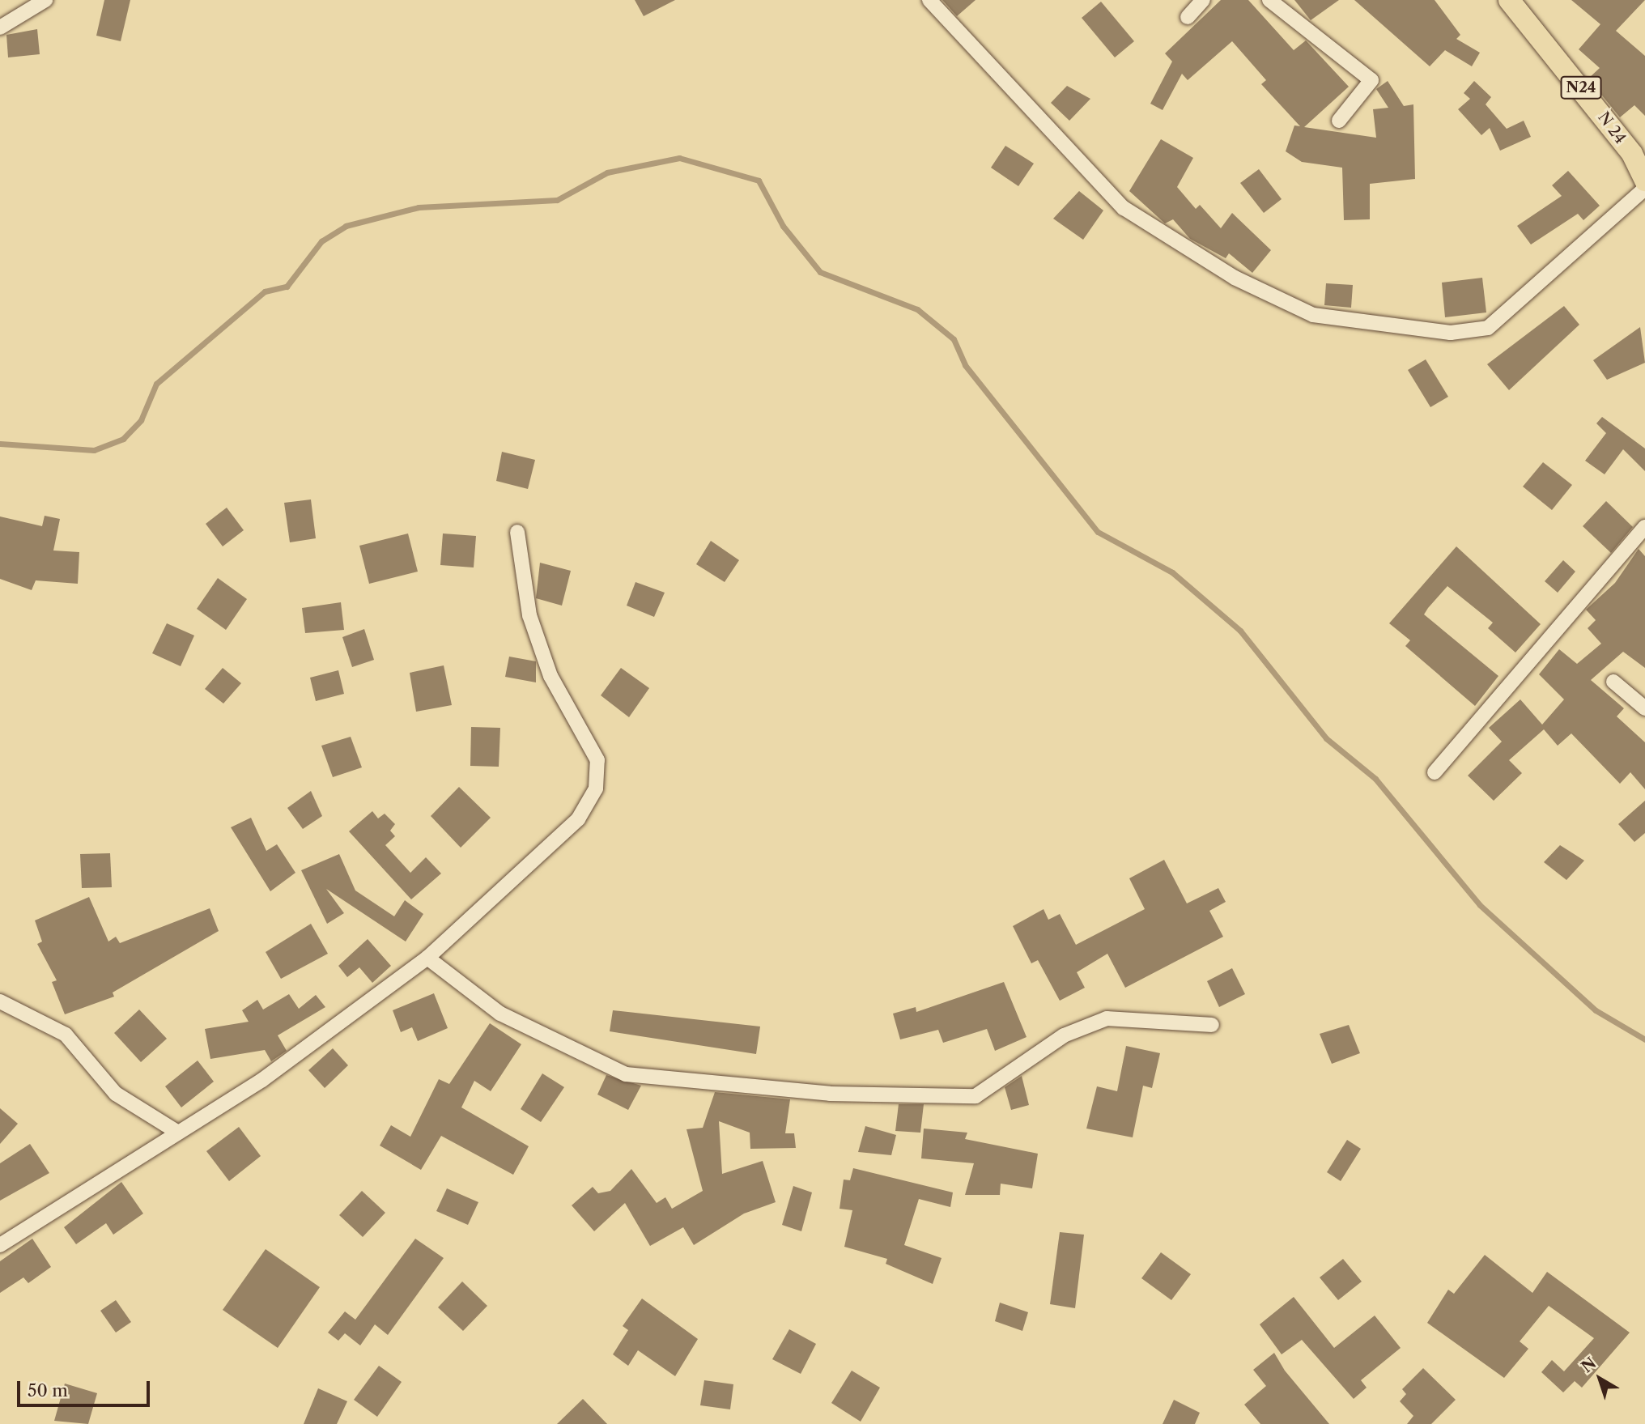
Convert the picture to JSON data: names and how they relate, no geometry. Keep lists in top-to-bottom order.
{
  "streets": {
    "main road": ["N24", "N 24"]
  },
  "scale_bar": "50 m",
  "north": "top left"
}
